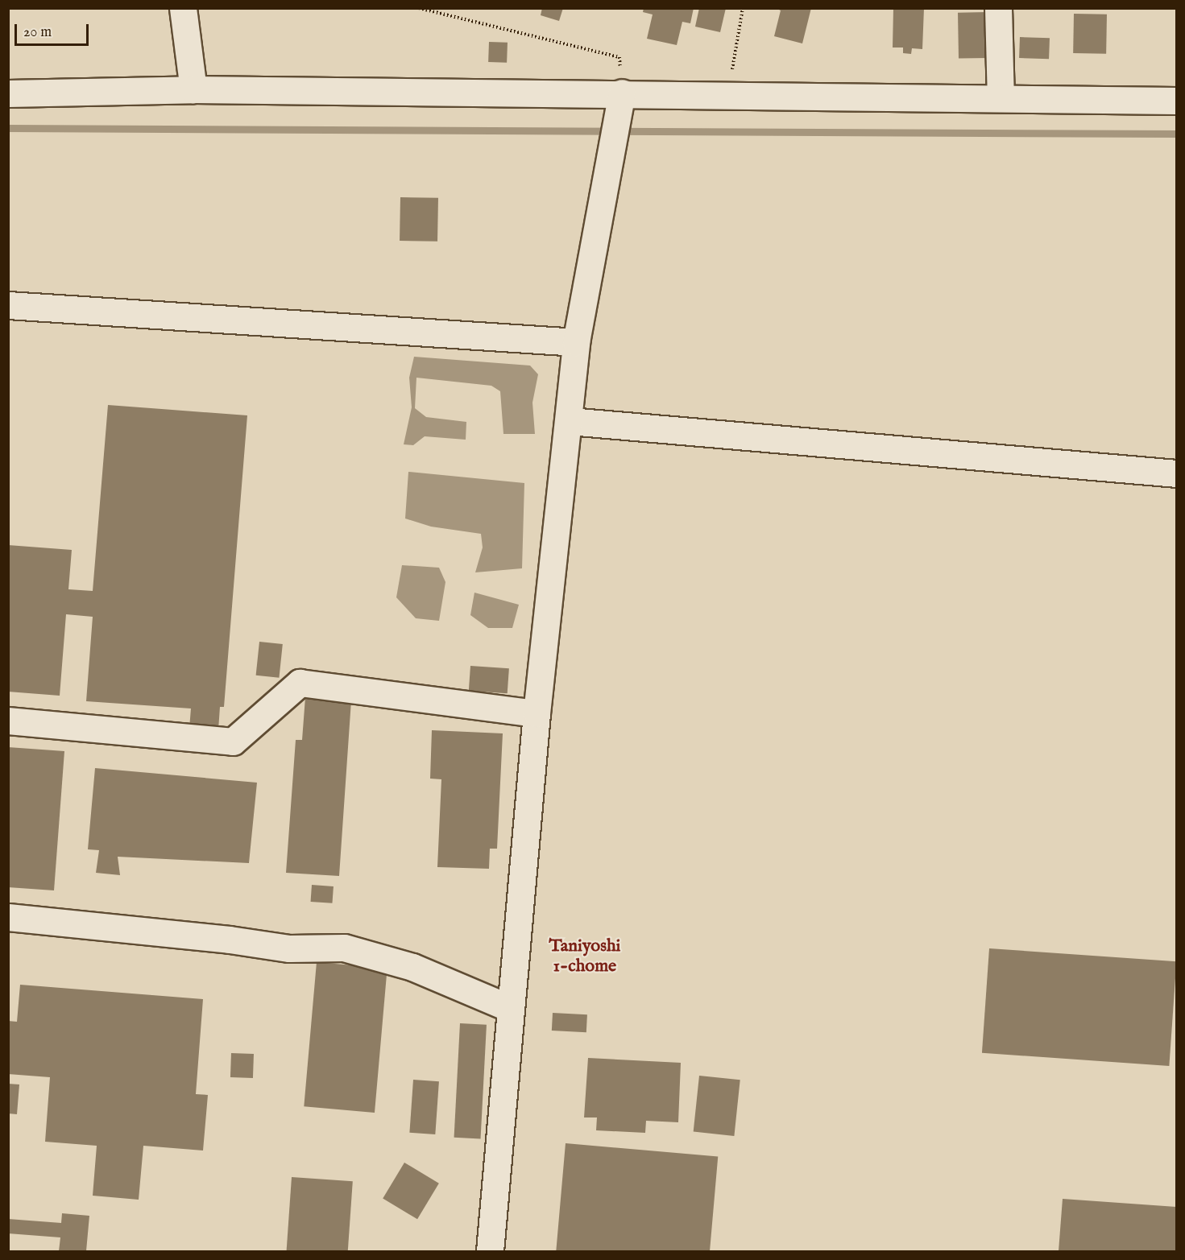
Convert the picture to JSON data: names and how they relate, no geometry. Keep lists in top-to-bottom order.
{
  "districts": ["Taniyoshi 1-chome"],
  "scale_bar": "20 m"
}
